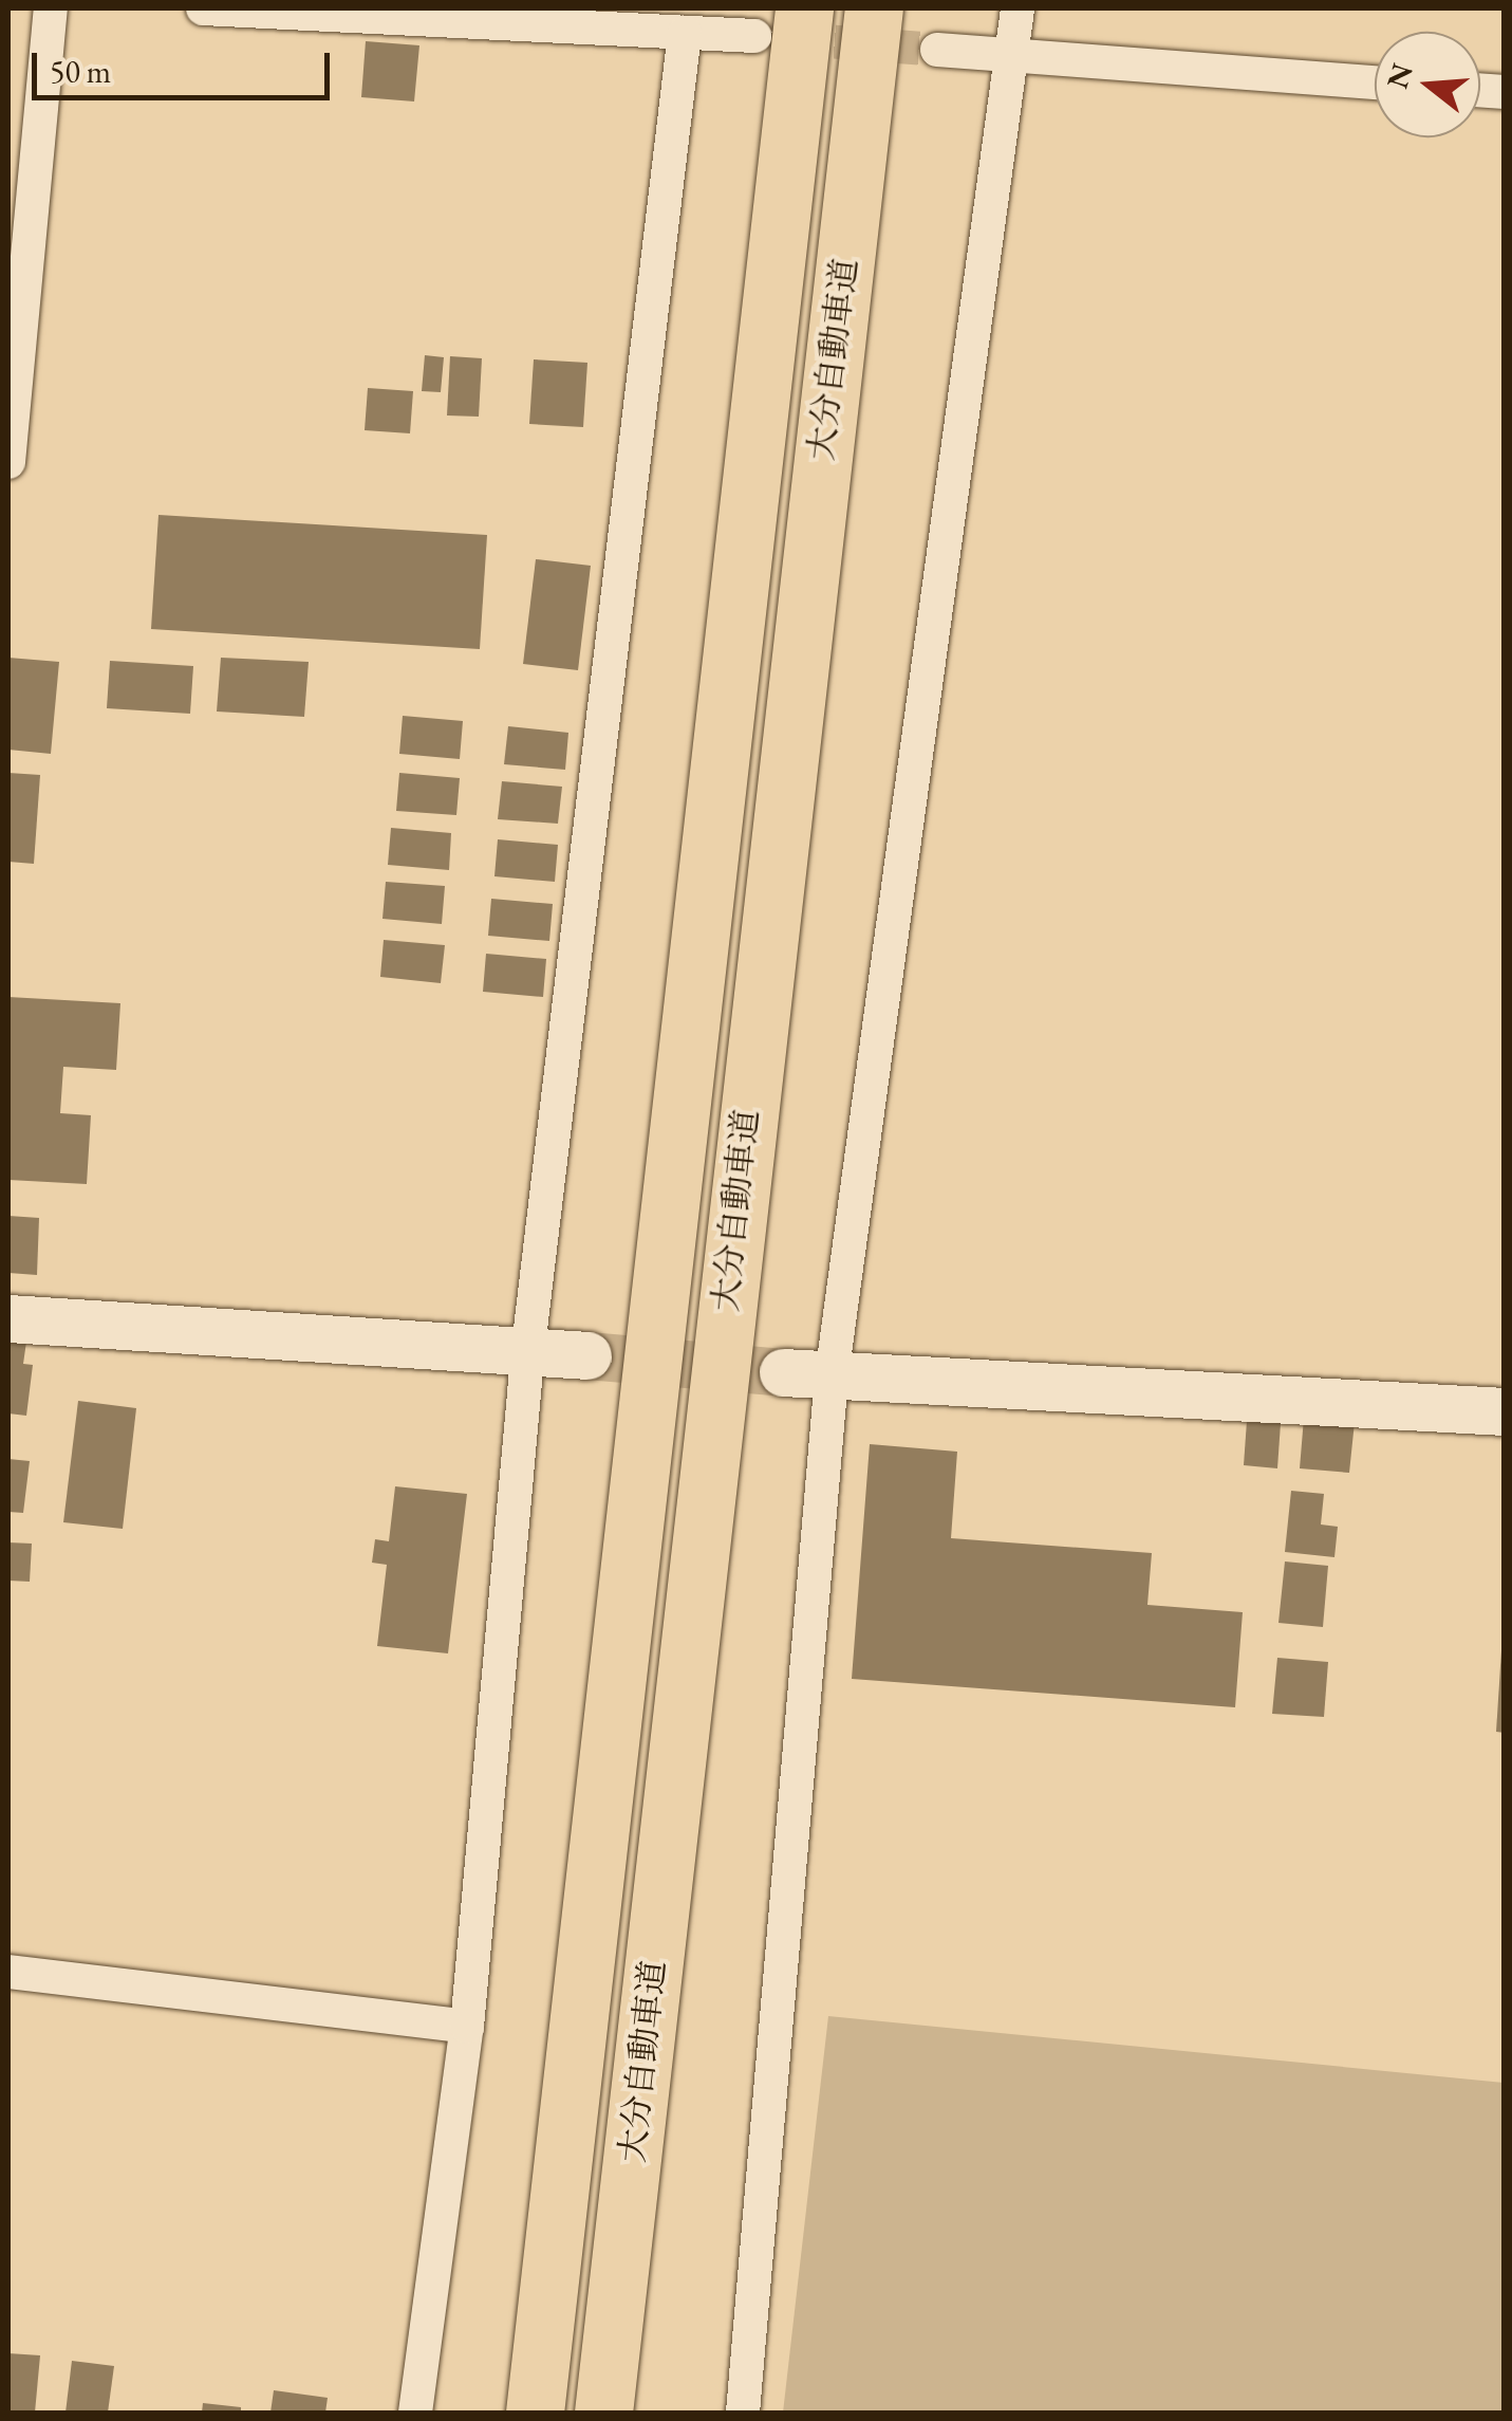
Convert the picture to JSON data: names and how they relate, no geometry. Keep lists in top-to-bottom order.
{
  "streets": {
    "highway": ["大分自動車道"]
  },
  "scale_bar": "50 m",
  "north": "left"
}
